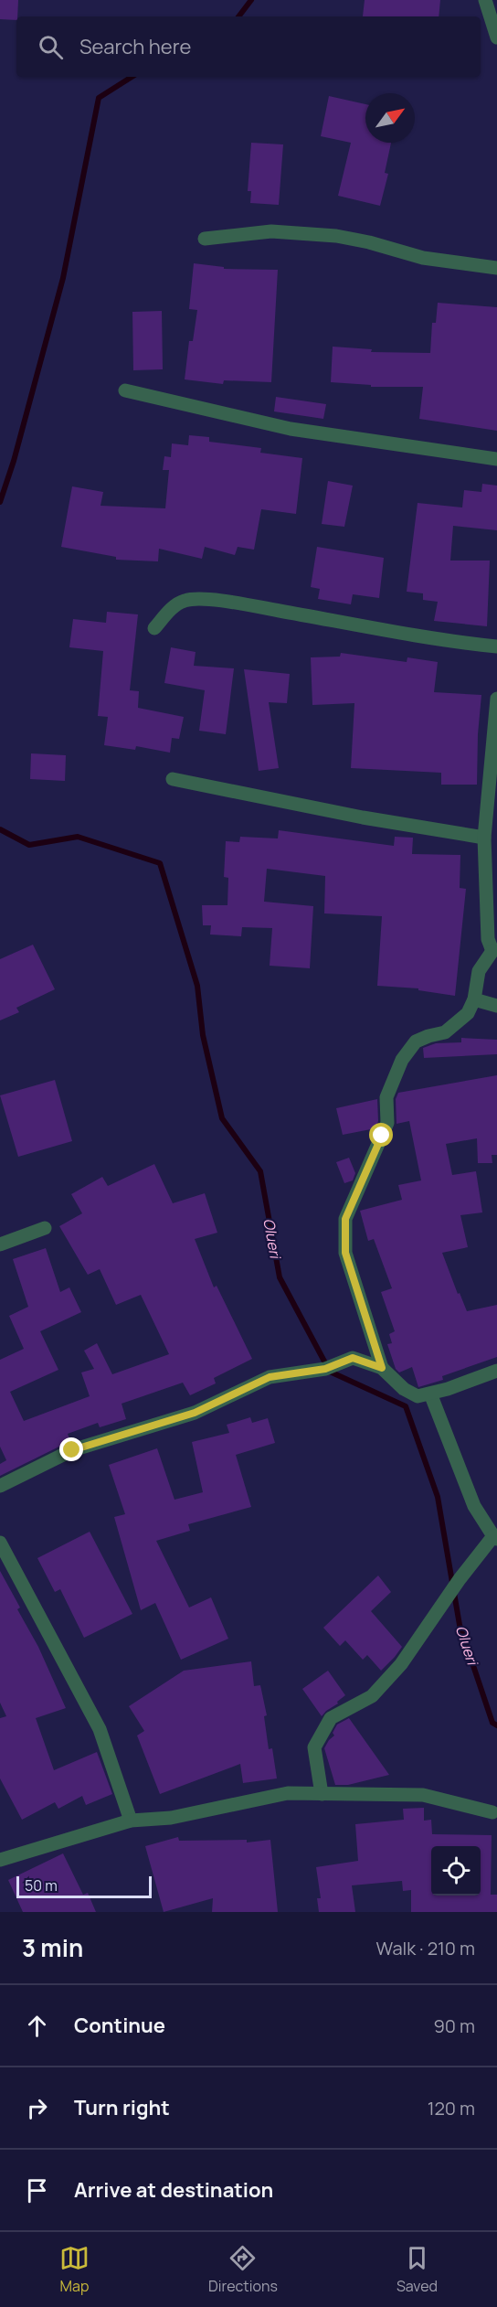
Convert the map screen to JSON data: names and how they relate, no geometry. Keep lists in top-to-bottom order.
{
  "water": ["Olueri"],
  "scale_bar": "50 m",
  "north": "top right",
  "page": {
    "search": "Search here",
    "scale": "50 m",
    "heading": ["3 min", "Walk · 210 m"],
    "list": [
      ["Continue", "90 m"],
      ["Turn right", "120 m"],
      "Arrive at destination"
    ],
    "nav": ["Map", "Directions", "Saved"]
  }
}
